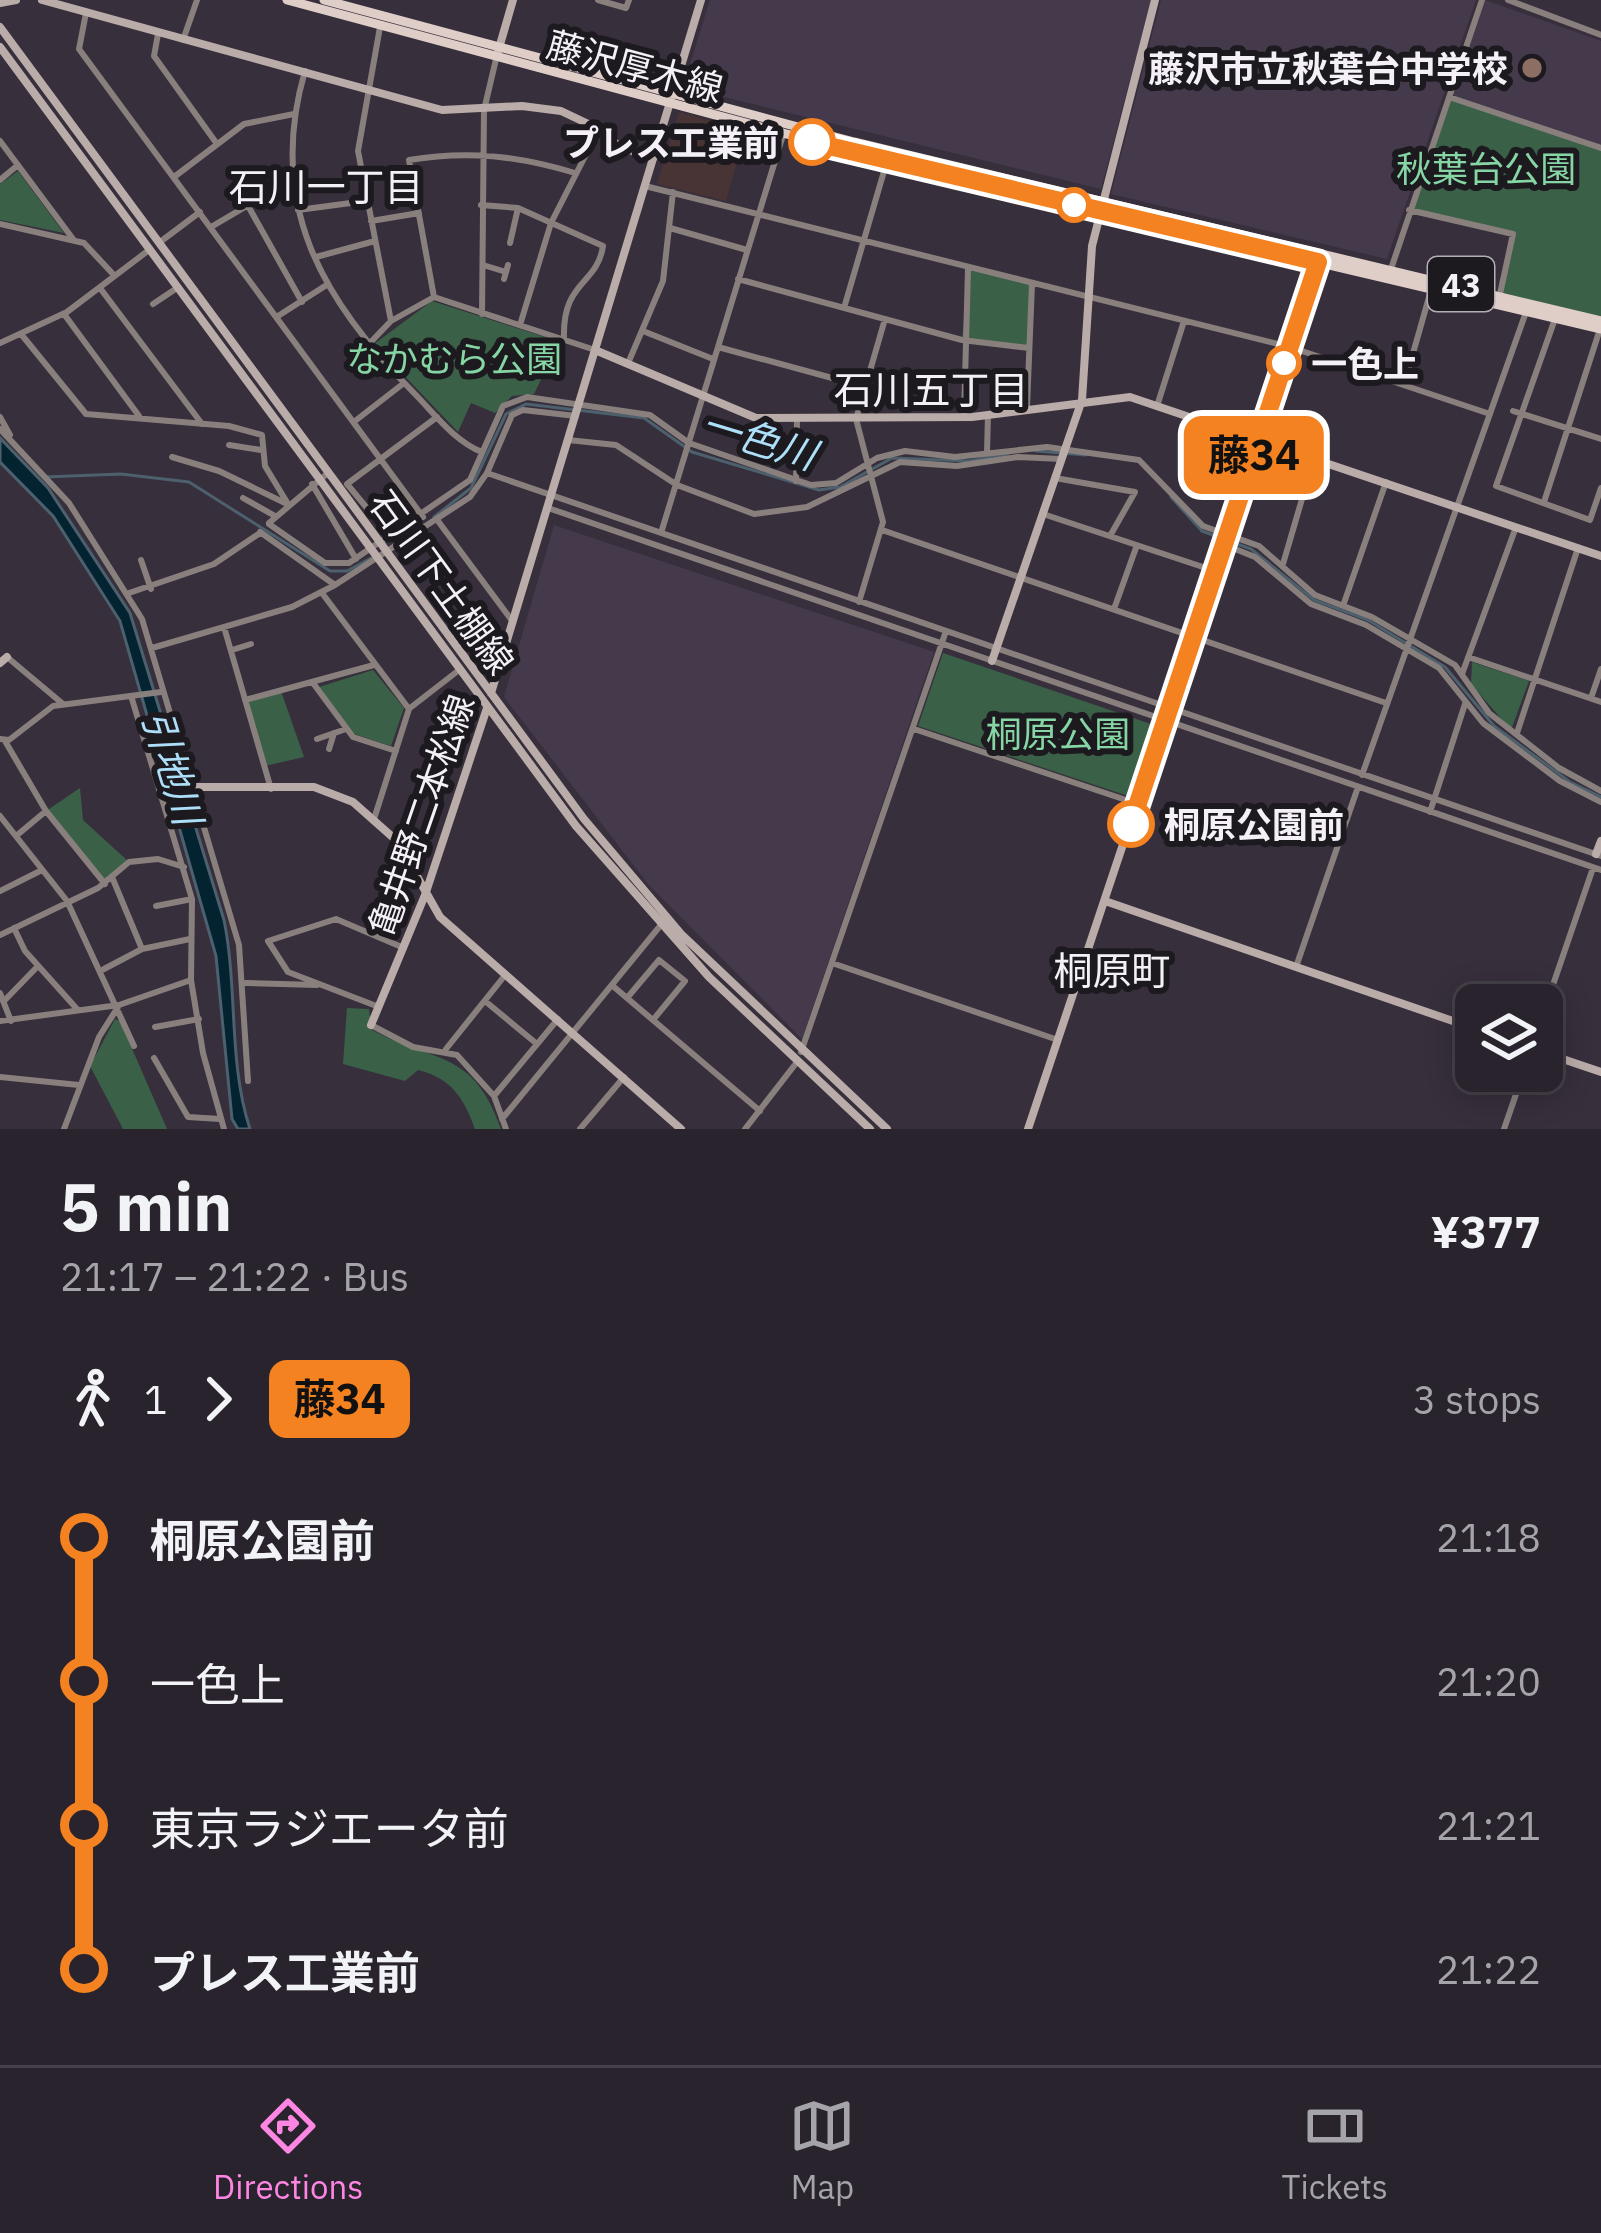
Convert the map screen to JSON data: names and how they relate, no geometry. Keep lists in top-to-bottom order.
{
  "streets": {
    "main road": ["藤沢厚木線", "43"],
    "street": ["石川下土棚線", "亀井野二本松線"]
  },
  "crossings": [
    ["藤沢厚木線", "亀井野二本松線"],
    ["石川下土棚線", "亀井野二本松線"]
  ],
  "districts": ["石川一丁目", "石川五丁目", "桐原町"],
  "water": ["一色川", "引地川"],
  "parks": ["秋葉台公園", "なかむら公園", "桐原公園"],
  "places": [
    "藤沢市立秋葉台中学校",
    "プレス工業前",
    "一色上",
    "桐原公園前"
  ],
  "lines": ["bus line 藤34"],
  "page": {
    "on_map": "藤34",
    "heading": ["5 min", "21:17 – 21:22 · Bus", "¥377"],
    "legs": ["1", "藤34", "3 stops"],
    "list": [
      {
        "name": "桐原公園前",
        "value": "21:18"
      },
      {
        "name": "一色上",
        "value": "21:20"
      },
      {
        "name": "東京ラジエータ前",
        "value": "21:21"
      },
      {
        "name": "プレス工業前",
        "value": "21:22"
      }
    ],
    "tabs": ["Directions", "Map", "Tickets"]
  }
}
